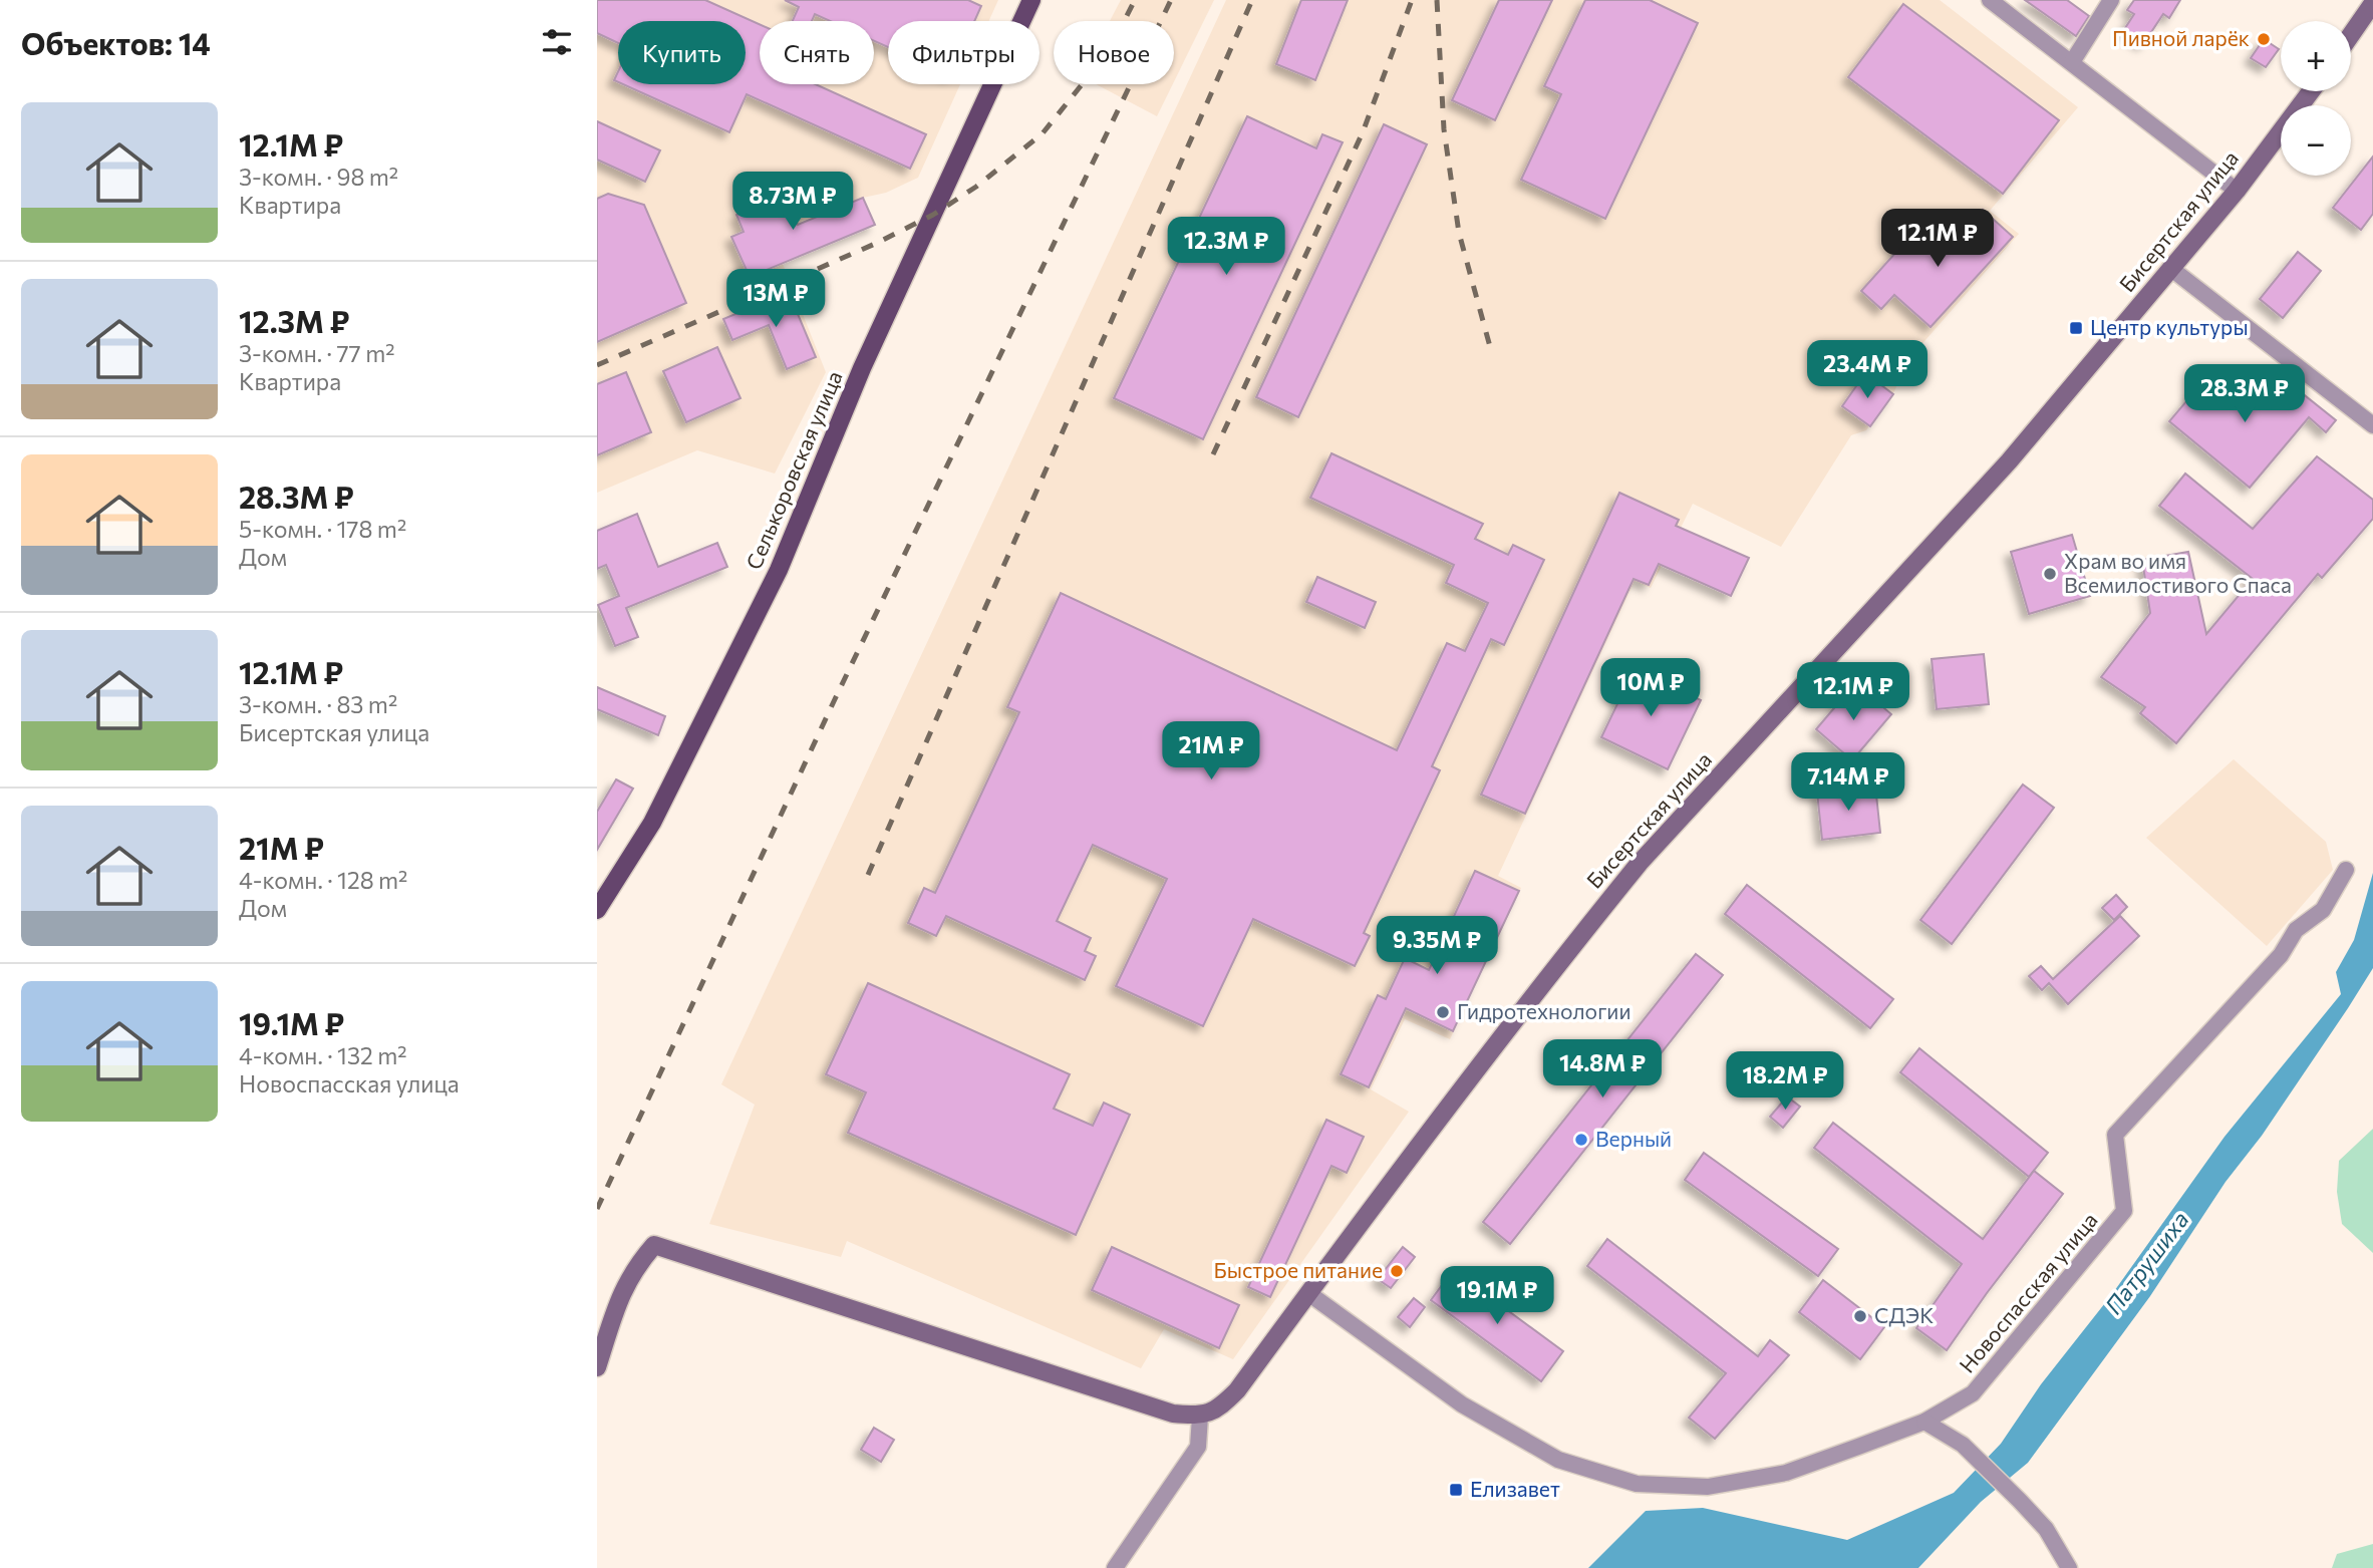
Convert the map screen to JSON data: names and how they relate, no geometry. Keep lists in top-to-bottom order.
{
  "streets": {
    "main road": ["Бисертская улица", "Селькоровская улица"],
    "street": ["Новоспасская улица"]
  },
  "crossings": [
    ["Бисертская улица", "Новоспасская улица"]
  ],
  "water": ["Патрушиха"],
  "places": {
    "other": [
      "Пивной ларёк",
      "Храм во имя Всемилостивого Спаса",
      "Гидротехнологии",
      "Верный",
      "Быстрое питание",
      "СДЭК"
    ],
    "transit": ["Центр культуры", "Елизавет"]
  },
  "page": {
    "heading": "Объектов: 14",
    "map_buttons": ["+", "−"],
    "chip": [
      "Купить",
      "Снять",
      "Фильтры",
      "Новое"
    ],
    "list": [
      {
        "name": "12.1M ₽",
        "note": "3-комн. · 98 m² · Квартира"
      },
      {
        "name": "12.3M ₽",
        "note": "3-комн. · 77 m² · Квартира"
      },
      {
        "name": "28.3M ₽",
        "note": "5-комн. · 178 m² · Дом"
      },
      {
        "name": "12.1M ₽",
        "note": "3-комн. · 83 m² · Бисертская улица"
      },
      {
        "name": "21M ₽",
        "note": "4-комн. · 128 m² · Дом"
      },
      {
        "name": "19.1M ₽",
        "note": "4-комн. · 132 m² · Новоспасская улица"
      }
    ],
    "price": [
      "8.73M ₽",
      "12.1M ₽",
      "12.3M ₽",
      "13M ₽",
      "23.4M ₽",
      "28.3M ₽",
      "10M ₽",
      "12.1M ₽",
      "21M ₽",
      "7.14M ₽",
      "9.35M ₽",
      "14.8M ₽",
      "18.2M ₽",
      "19.1M ₽"
    ]
  }
}
